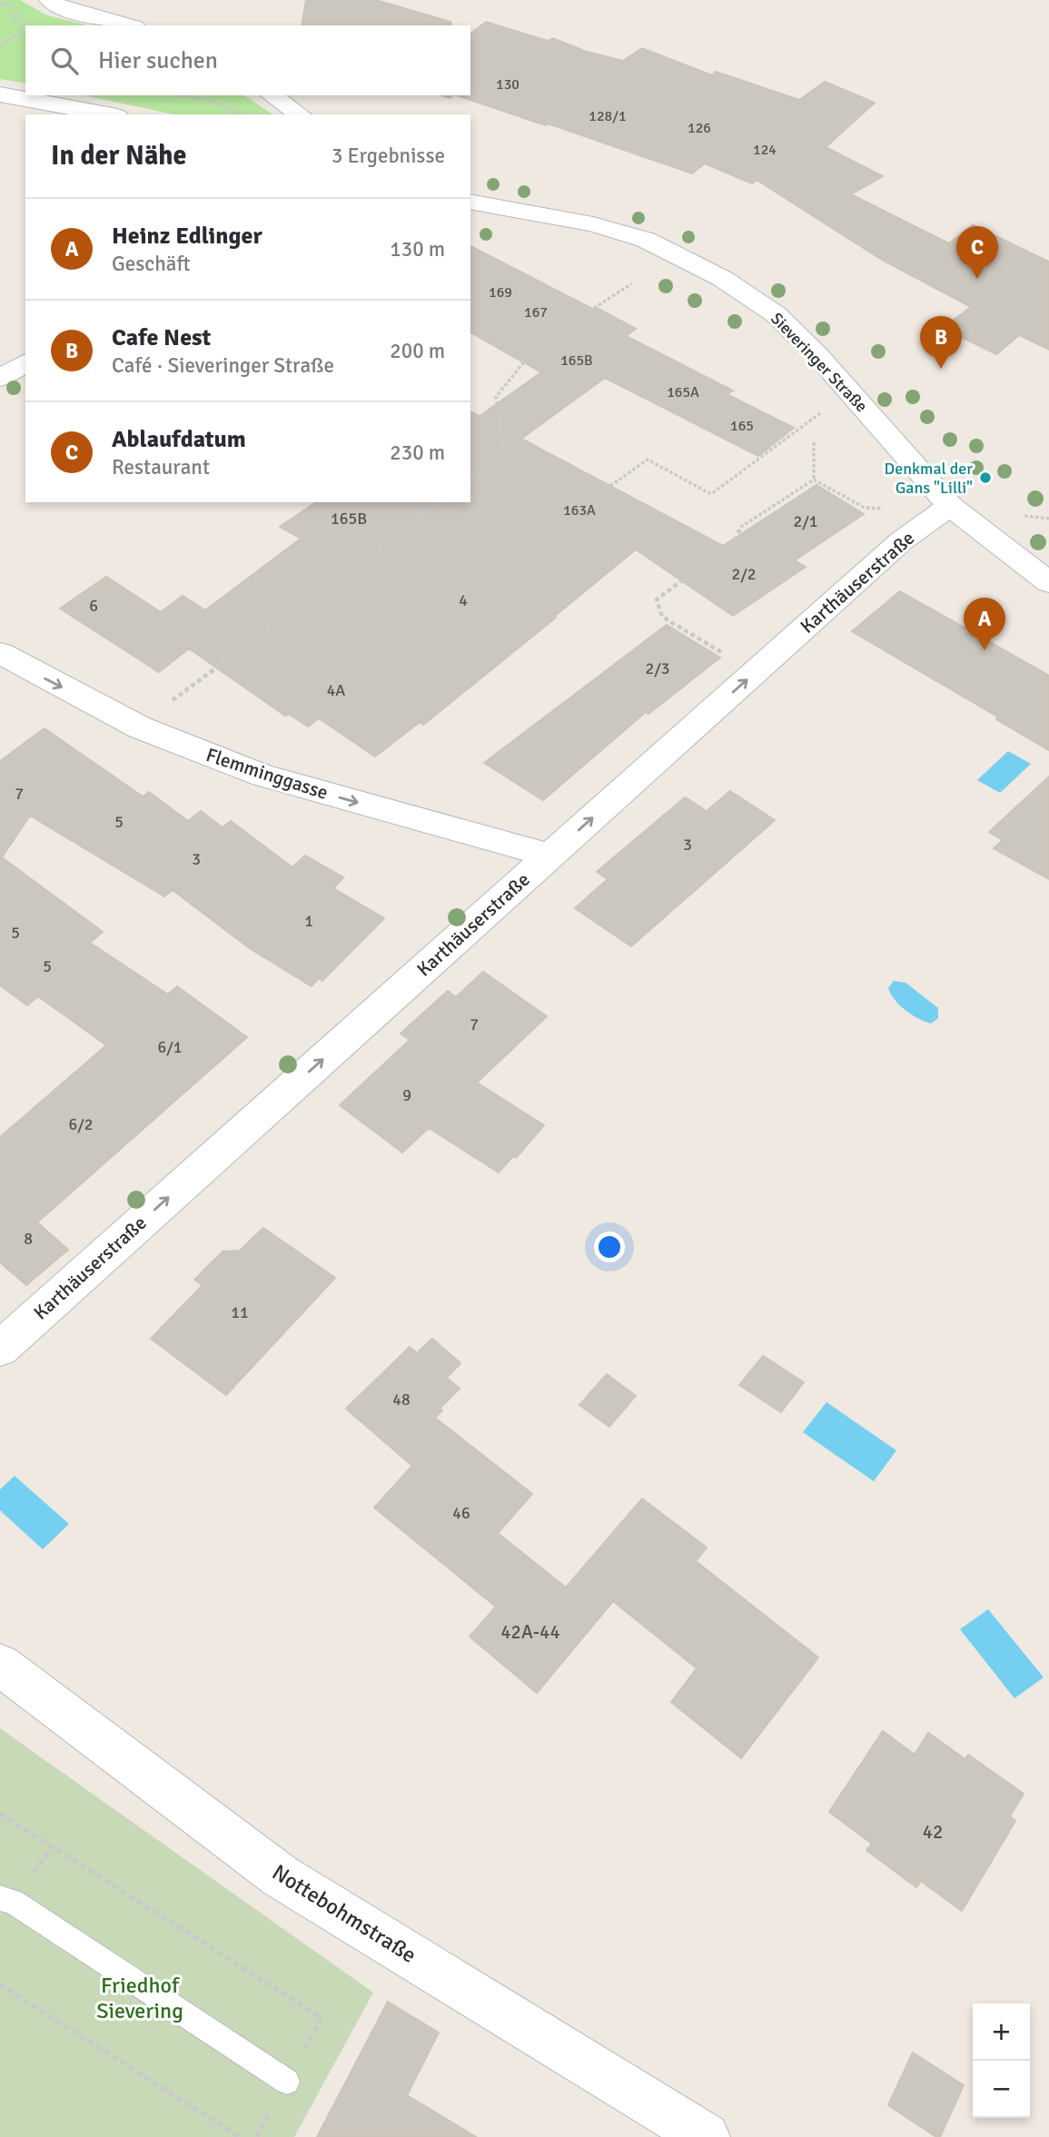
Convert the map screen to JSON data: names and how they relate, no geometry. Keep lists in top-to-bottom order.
{
  "streets": {
    "street": [
      "Sieveringer Straße",
      "Karthäuserstraße",
      "Flemminggasse",
      "Nottebohmstraße"
    ]
  },
  "crossings": [
    ["Sieveringer Straße", "Karthäuserstraße"],
    ["Karthäuserstraße", "Flemminggasse"]
  ],
  "one_way": ["Karthäuserstraße", "Flemminggasse"],
  "parks": ["Friedhof Sievering"],
  "places": ["Denkmal der Gans \"Lilli\""],
  "house_numbers": [
    "130",
    "128/1",
    "126",
    "124",
    "169",
    "167",
    "165B",
    "165A",
    "165",
    "163A",
    "165B",
    "2/1",
    "2/2",
    "4",
    "6",
    "2/3",
    "4A",
    "7",
    "5",
    "3",
    "3",
    "1",
    "5",
    "5",
    "7",
    "6/1",
    "9",
    "6/2",
    "8",
    "11",
    "48",
    "46",
    "42A-44",
    "42"
  ],
  "page": {
    "search": "Hier suchen",
    "heading": ["In der Nähe", "3 Ergebnisse"],
    "list": [
      {
        "mark": "A",
        "name": "Heinz Edlinger",
        "note": "Geschäft",
        "value": "130 m"
      },
      {
        "mark": "B",
        "name": "Cafe Nest",
        "note": "Café · Sieveringer Straße",
        "value": "200 m"
      },
      {
        "mark": "C",
        "name": "Ablaufdatum",
        "note": "Restaurant",
        "value": "230 m"
      }
    ],
    "pins": ["C", "B", "A"],
    "map_buttons": ["+", "−"]
  }
}
